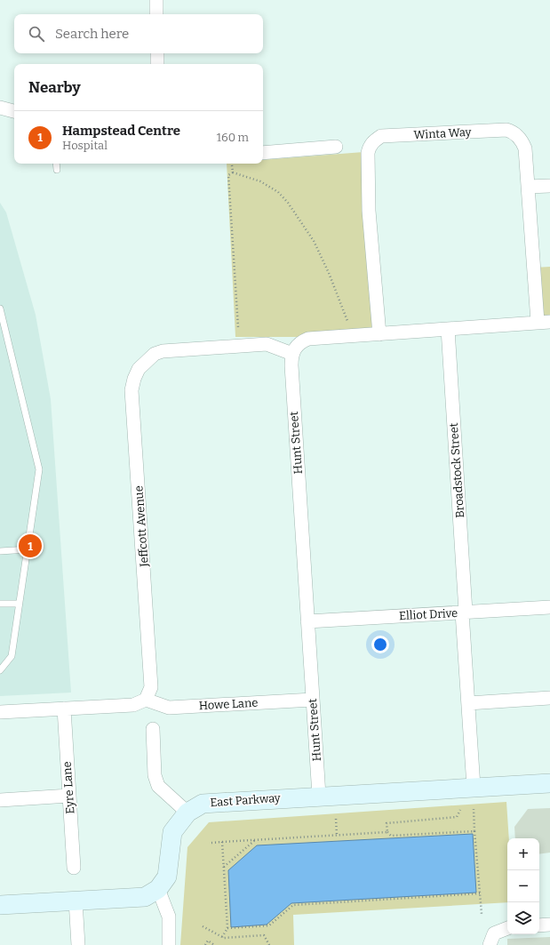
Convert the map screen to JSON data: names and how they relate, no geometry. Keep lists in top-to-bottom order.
{
  "streets": {
    "street": [
      "Winta Way",
      "Hunt Street",
      "Broadstock Street",
      "Jeffcott Avenue",
      "Elliot Drive",
      "Howe Lane",
      "Eyre Lane",
      "East Parkway"
    ]
  },
  "crossings": [
    ["Hunt Street", "Jeffcott Avenue"],
    ["Hunt Street", "Elliot Drive"],
    ["Hunt Street", "Howe Lane"],
    ["Hunt Street", "East Parkway"],
    ["Broadstock Street", "Elliot Drive"],
    ["Broadstock Street", "East Parkway"],
    ["Jeffcott Avenue", "Howe Lane"]
  ],
  "page": {
    "search": "Search here",
    "heading": "Nearby",
    "list": [
      {
        "mark": "1",
        "name": "Hampstead Centre",
        "note": "Hospital",
        "value": "160 m"
      }
    ],
    "pins": "1",
    "map_buttons": ["+", "−"]
  }
}
